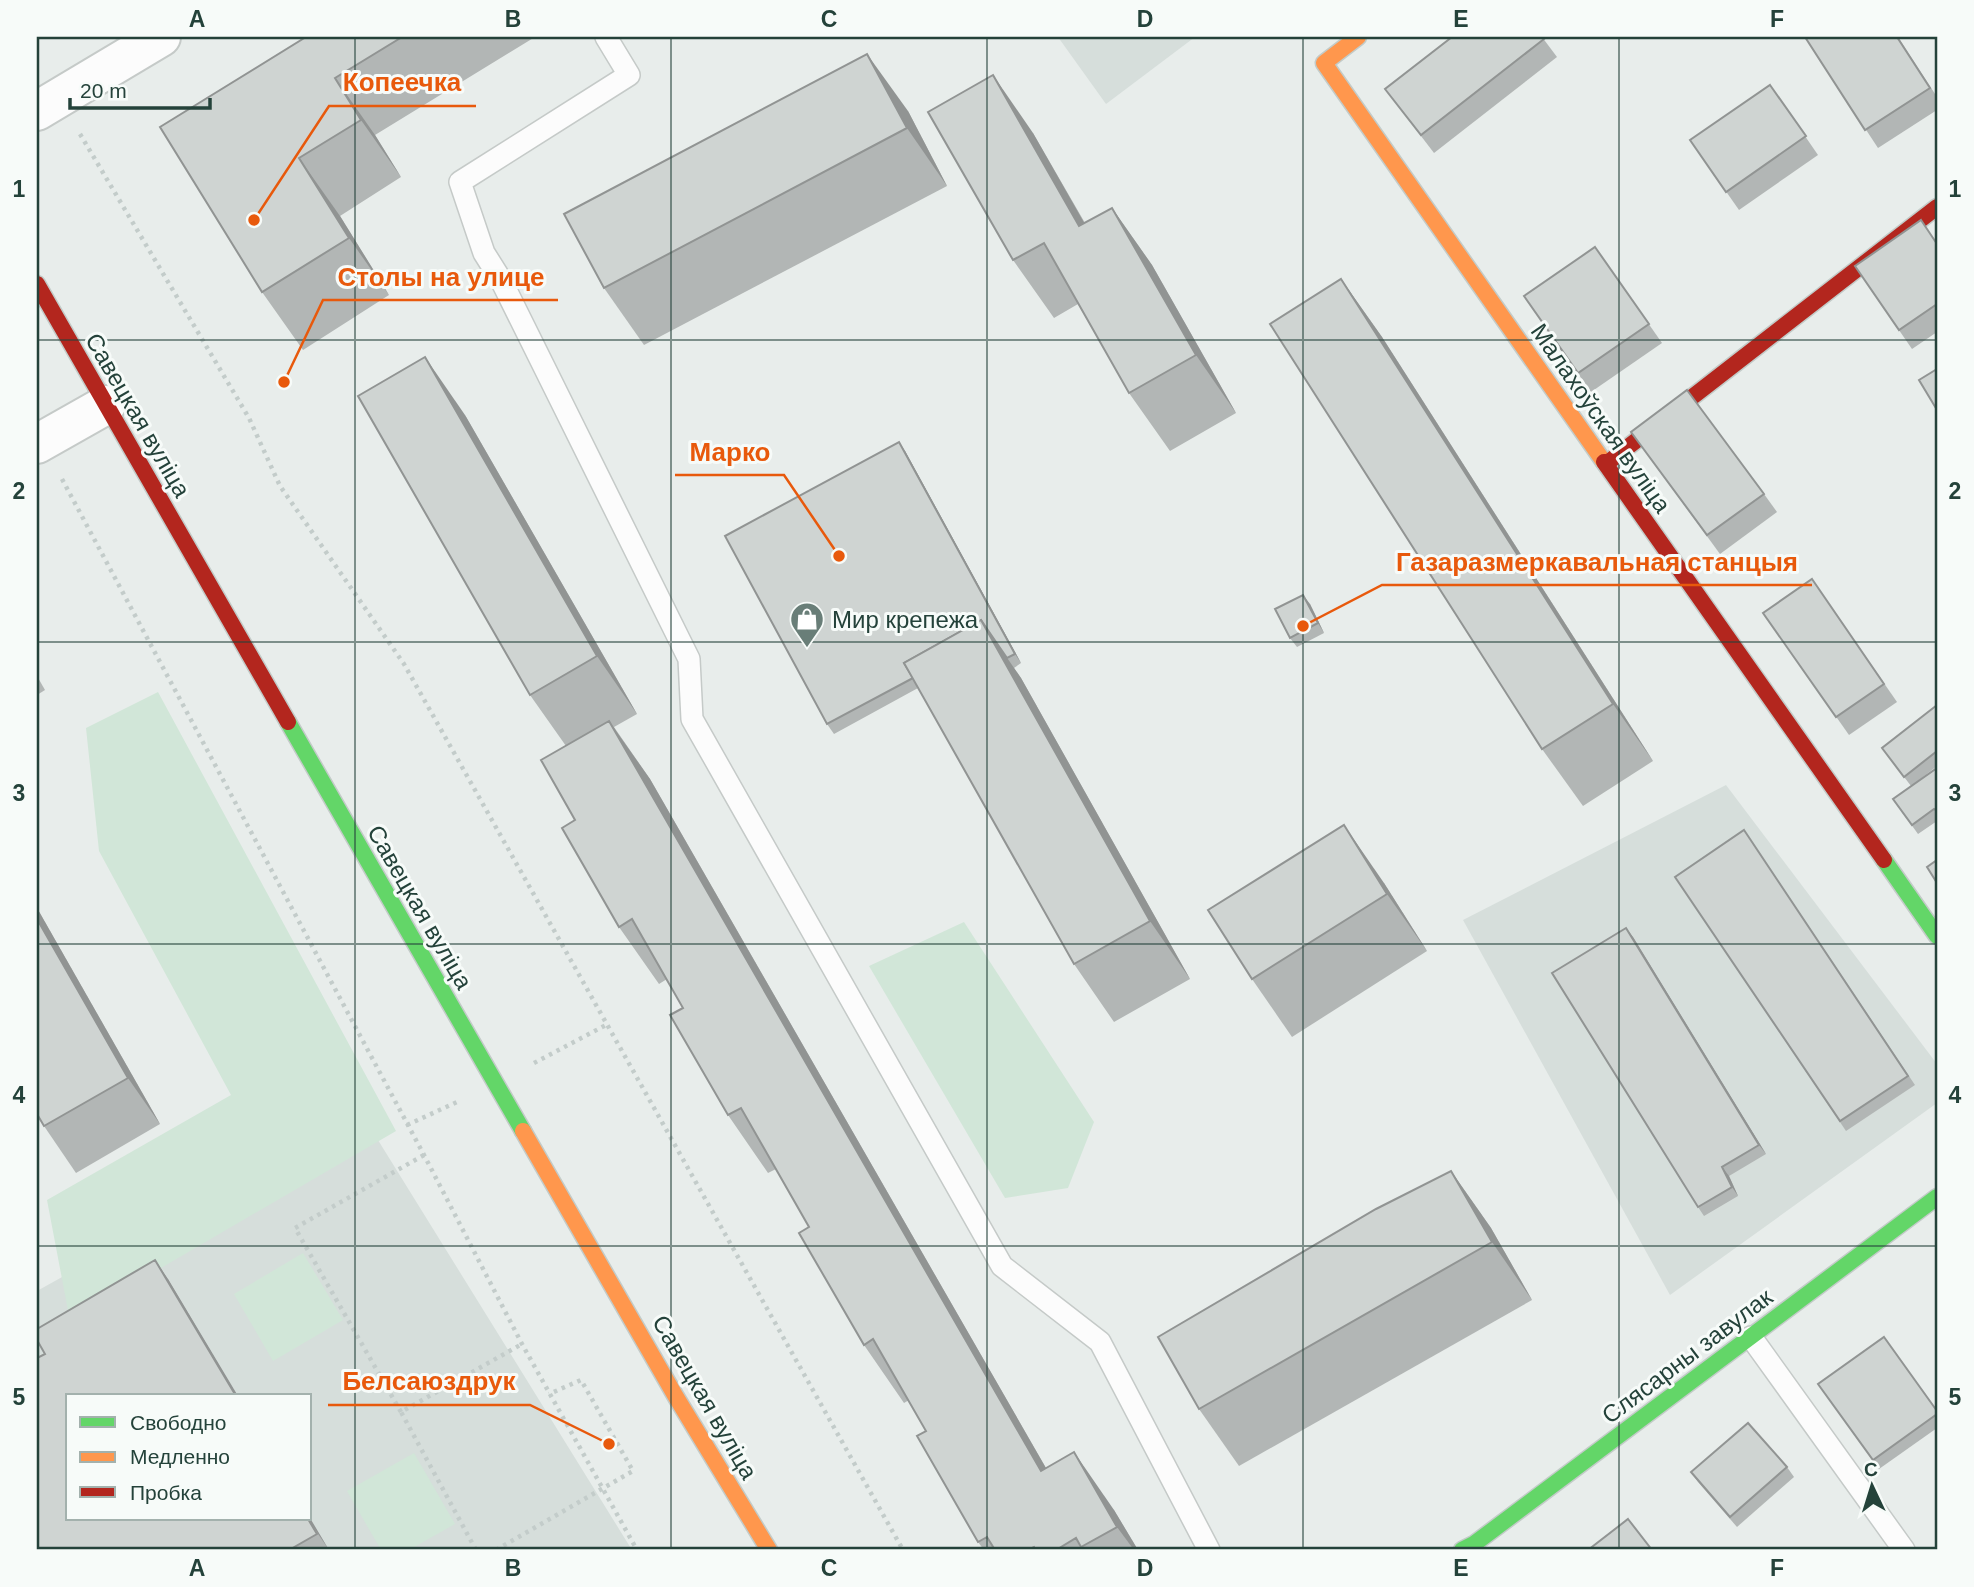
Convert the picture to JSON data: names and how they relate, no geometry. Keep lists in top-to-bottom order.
{
  "streets": {
    "street": ["Савецкая вуліца", "Малахоўская вуліца", "Слясарны завулак"]
  },
  "places": {
    "other": [
      "Копеечка",
      "Столы на улице",
      "Марко",
      "Газаразмеркавальная станцыя",
      "Белсаюздрук"
    ],
    "shop": ["Мир крепежа"]
  },
  "legend": ["Свободно", "Медленно", "Пробка"],
  "scale_bar": "20 m",
  "north": "top",
  "grid": {
    "columns": [
      "A",
      "B",
      "C",
      "D",
      "E",
      "F"
    ],
    "rows": [
      "1",
      "2",
      "3",
      "4",
      "5"
    ]
  }
}
